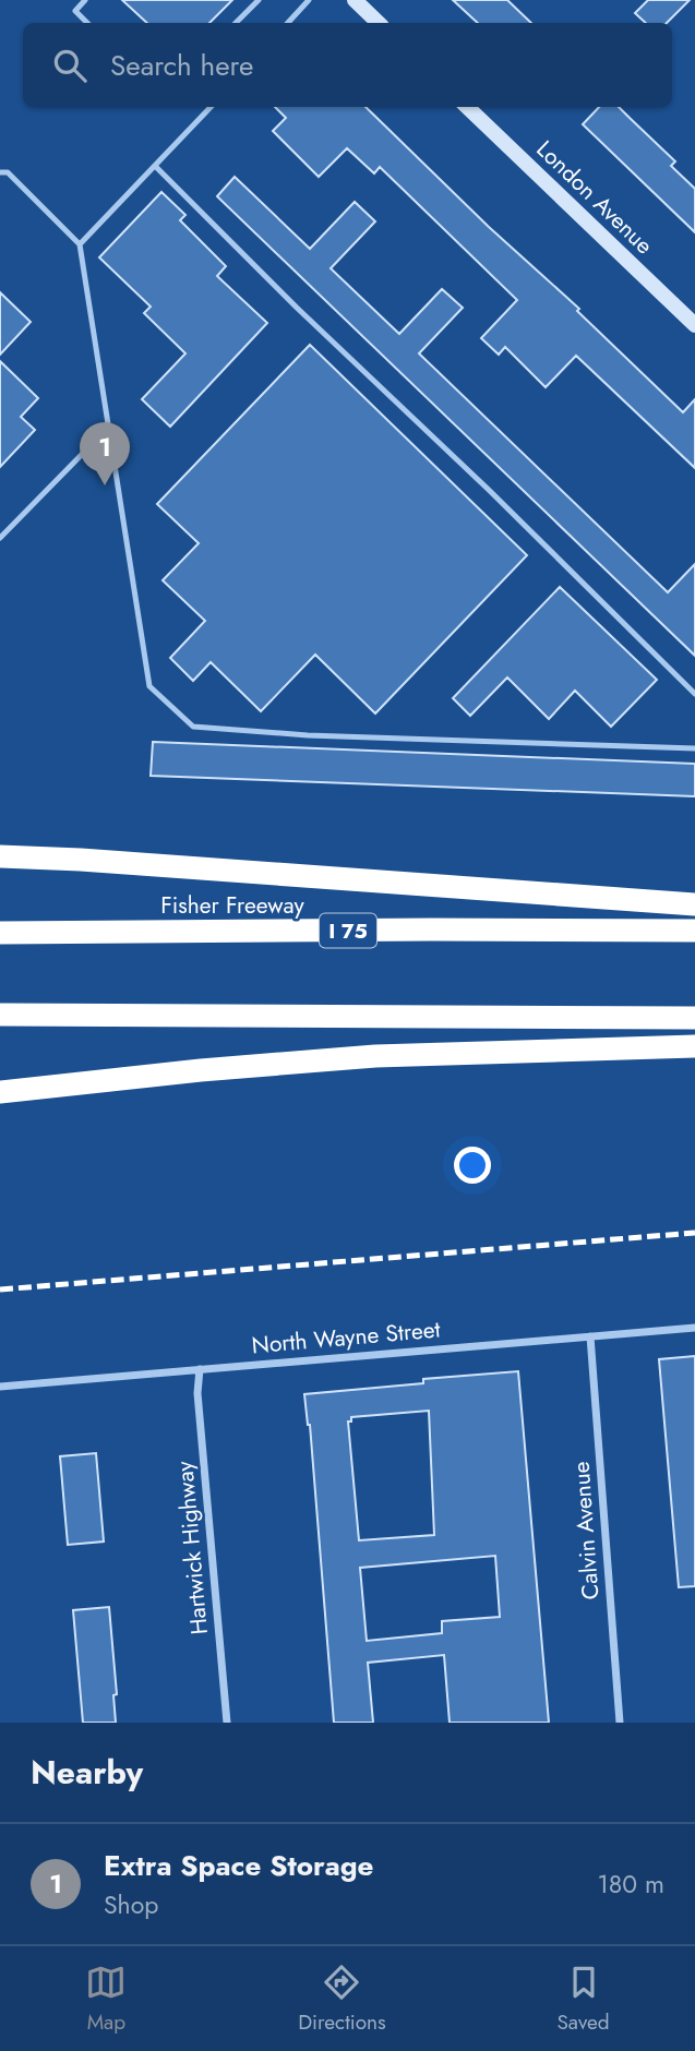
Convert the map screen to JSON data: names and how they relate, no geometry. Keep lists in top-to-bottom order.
{
  "streets": {
    "highway": ["Fisher Freeway", "I 75"],
    "street": [
      "London Avenue",
      "North Wayne Street",
      "Calvin Avenue",
      "Hartwick Highway"
    ]
  },
  "crossings": [
    ["North Wayne Street", "Calvin Avenue"],
    ["North Wayne Street", "Hartwick Highway"]
  ],
  "page": {
    "search": "Search here",
    "pins": "1",
    "heading": "Nearby",
    "list": [
      {
        "mark": "1",
        "name": "Extra Space Storage",
        "note": "Shop",
        "value": "180 m"
      }
    ],
    "nav": ["Map", "Directions", "Saved"]
  }
}
